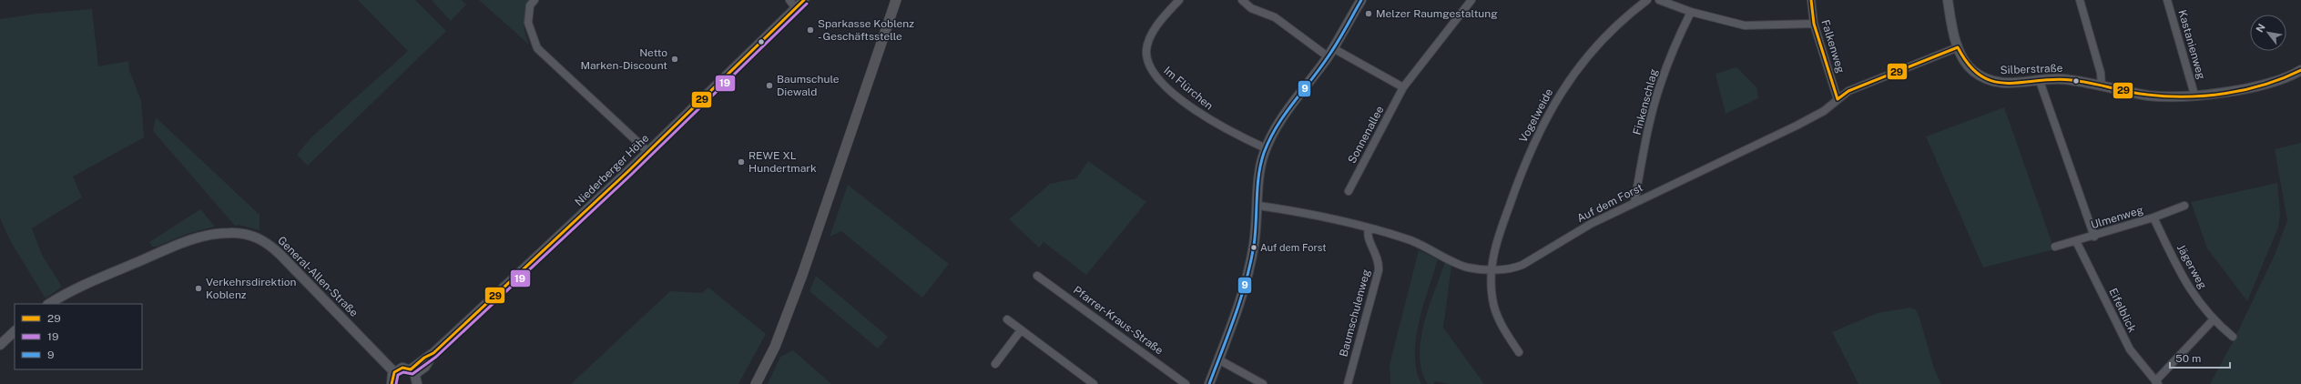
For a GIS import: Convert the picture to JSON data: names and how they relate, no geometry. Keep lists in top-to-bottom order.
{
  "streets": {
    "street": [
      "Kastanienweg",
      "Falkenweg",
      "Silberstraße",
      "Im Flürchen",
      "Finkenschlag",
      "Vogelweide",
      "Sonnenallee",
      "Niederberger Höhe",
      "Auf dem Forst",
      "Ulmenweg",
      "Jägerweg",
      "General-Allen-Straße",
      "Eifelblick",
      "Baumschulenweg",
      "Pfarrer-Kraus-Straße"
    ]
  },
  "crossings": [
    ["Kastanienweg", "Silberstraße"],
    ["Falkenweg", "Auf dem Forst"],
    ["Silberstraße", "Auf dem Forst"],
    ["Finkenschlag", "Auf dem Forst"],
    ["Vogelweide", "Auf dem Forst"],
    ["Auf dem Forst", "Baumschulenweg"],
    ["Ulmenweg", "Jägerweg"],
    ["Ulmenweg", "Eifelblick"]
  ],
  "places": [
    "Melzer Raumgestaltung",
    "Sparkasse Koblenz - Geschäftsstelle",
    "Netto Marken-Discount",
    "Baumschule Diewald",
    "REWE XL Hundertmark",
    "Auf dem Forst",
    "Verkehrsdirektion Koblenz"
  ],
  "lines": ["transit line 29", "transit line 9", "transit line 19"],
  "legend": ["29", "19", "9"],
  "scale_bar": "50 m",
  "north": "top left"
}
